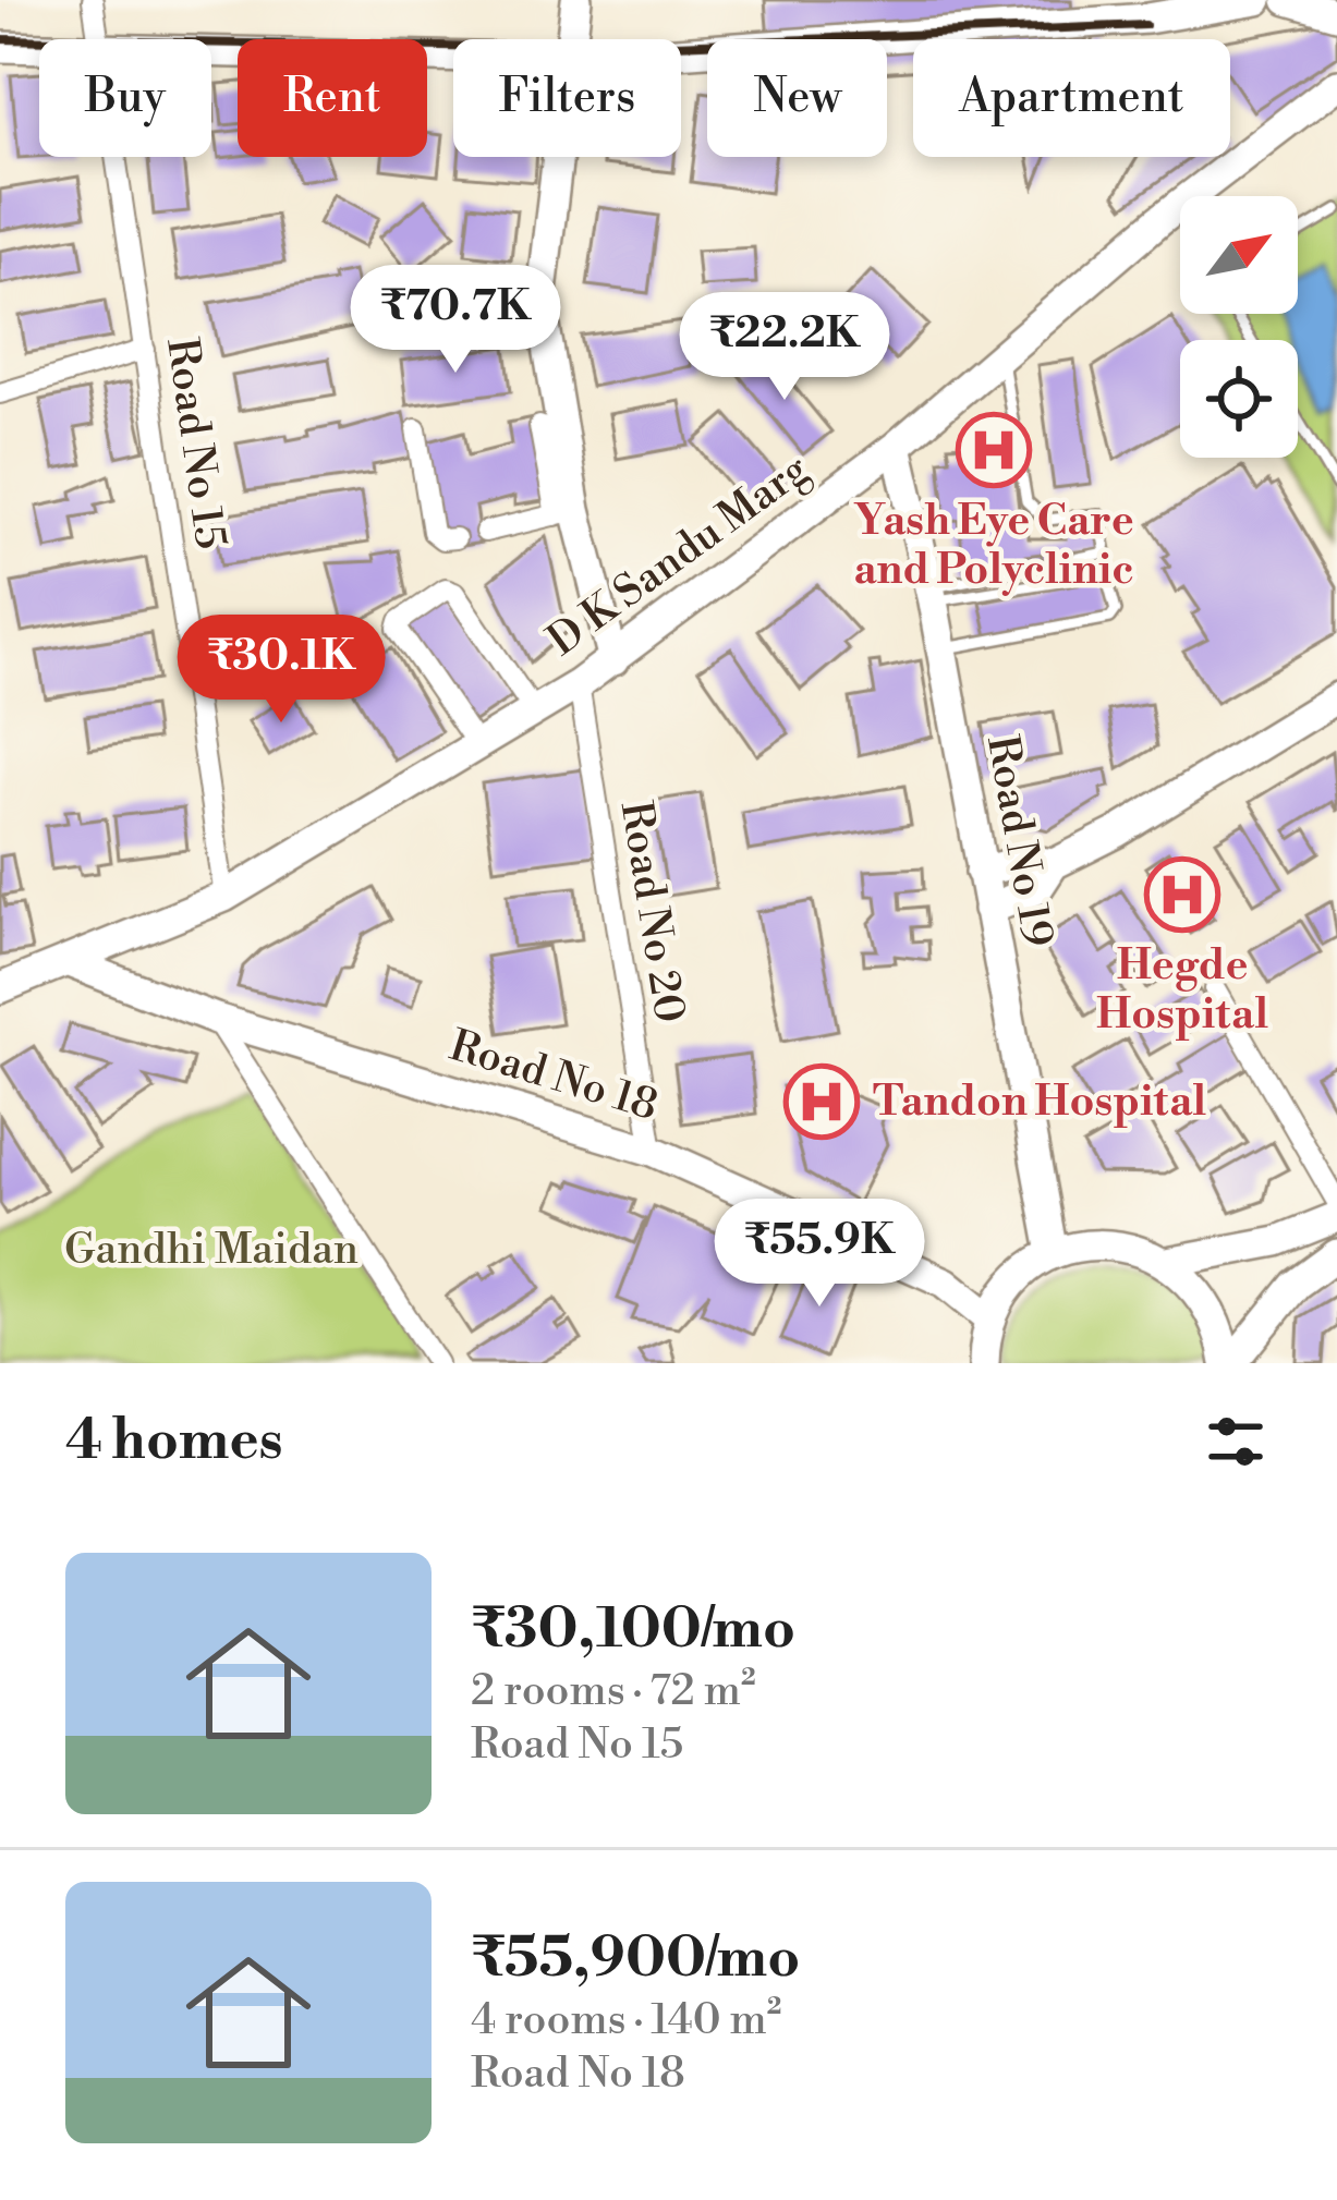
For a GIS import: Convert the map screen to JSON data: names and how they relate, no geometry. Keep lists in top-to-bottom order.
{
  "streets": {
    "main road": ["D K Sandu Marg", "Road No 19", "Road No 18"],
    "street": ["Road No 15", "Road No 20"]
  },
  "crossings": [
    ["Road No 15", "D K Sandu Marg"],
    ["D K Sandu Marg", "Road No 19"],
    ["D K Sandu Marg", "Road No 20"],
    ["D K Sandu Marg", "Road No 18"],
    ["Road No 20", "Road No 18"]
  ],
  "parks": ["Gandhi Maidan"],
  "places": {
    "hospital": ["Yash Eye Care and Polyclinic", "Hegde Hospital", "Tandon Hospital"]
  },
  "north": "top right",
  "page": {
    "chip": [
      "Buy",
      "Rent",
      "Filters",
      "New",
      "Apartment"
    ],
    "price": [
      "₹70.7K",
      "₹22.2K",
      "₹30.1K",
      "₹55.9K"
    ],
    "heading": "4 homes",
    "list": [
      {
        "name": "₹30,100/mo",
        "note": "2 rooms · 72 m² · Road No 15"
      },
      {
        "name": "₹55,900/mo",
        "note": "4 rooms · 140 m² · Road No 18"
      }
    ]
  }
}
